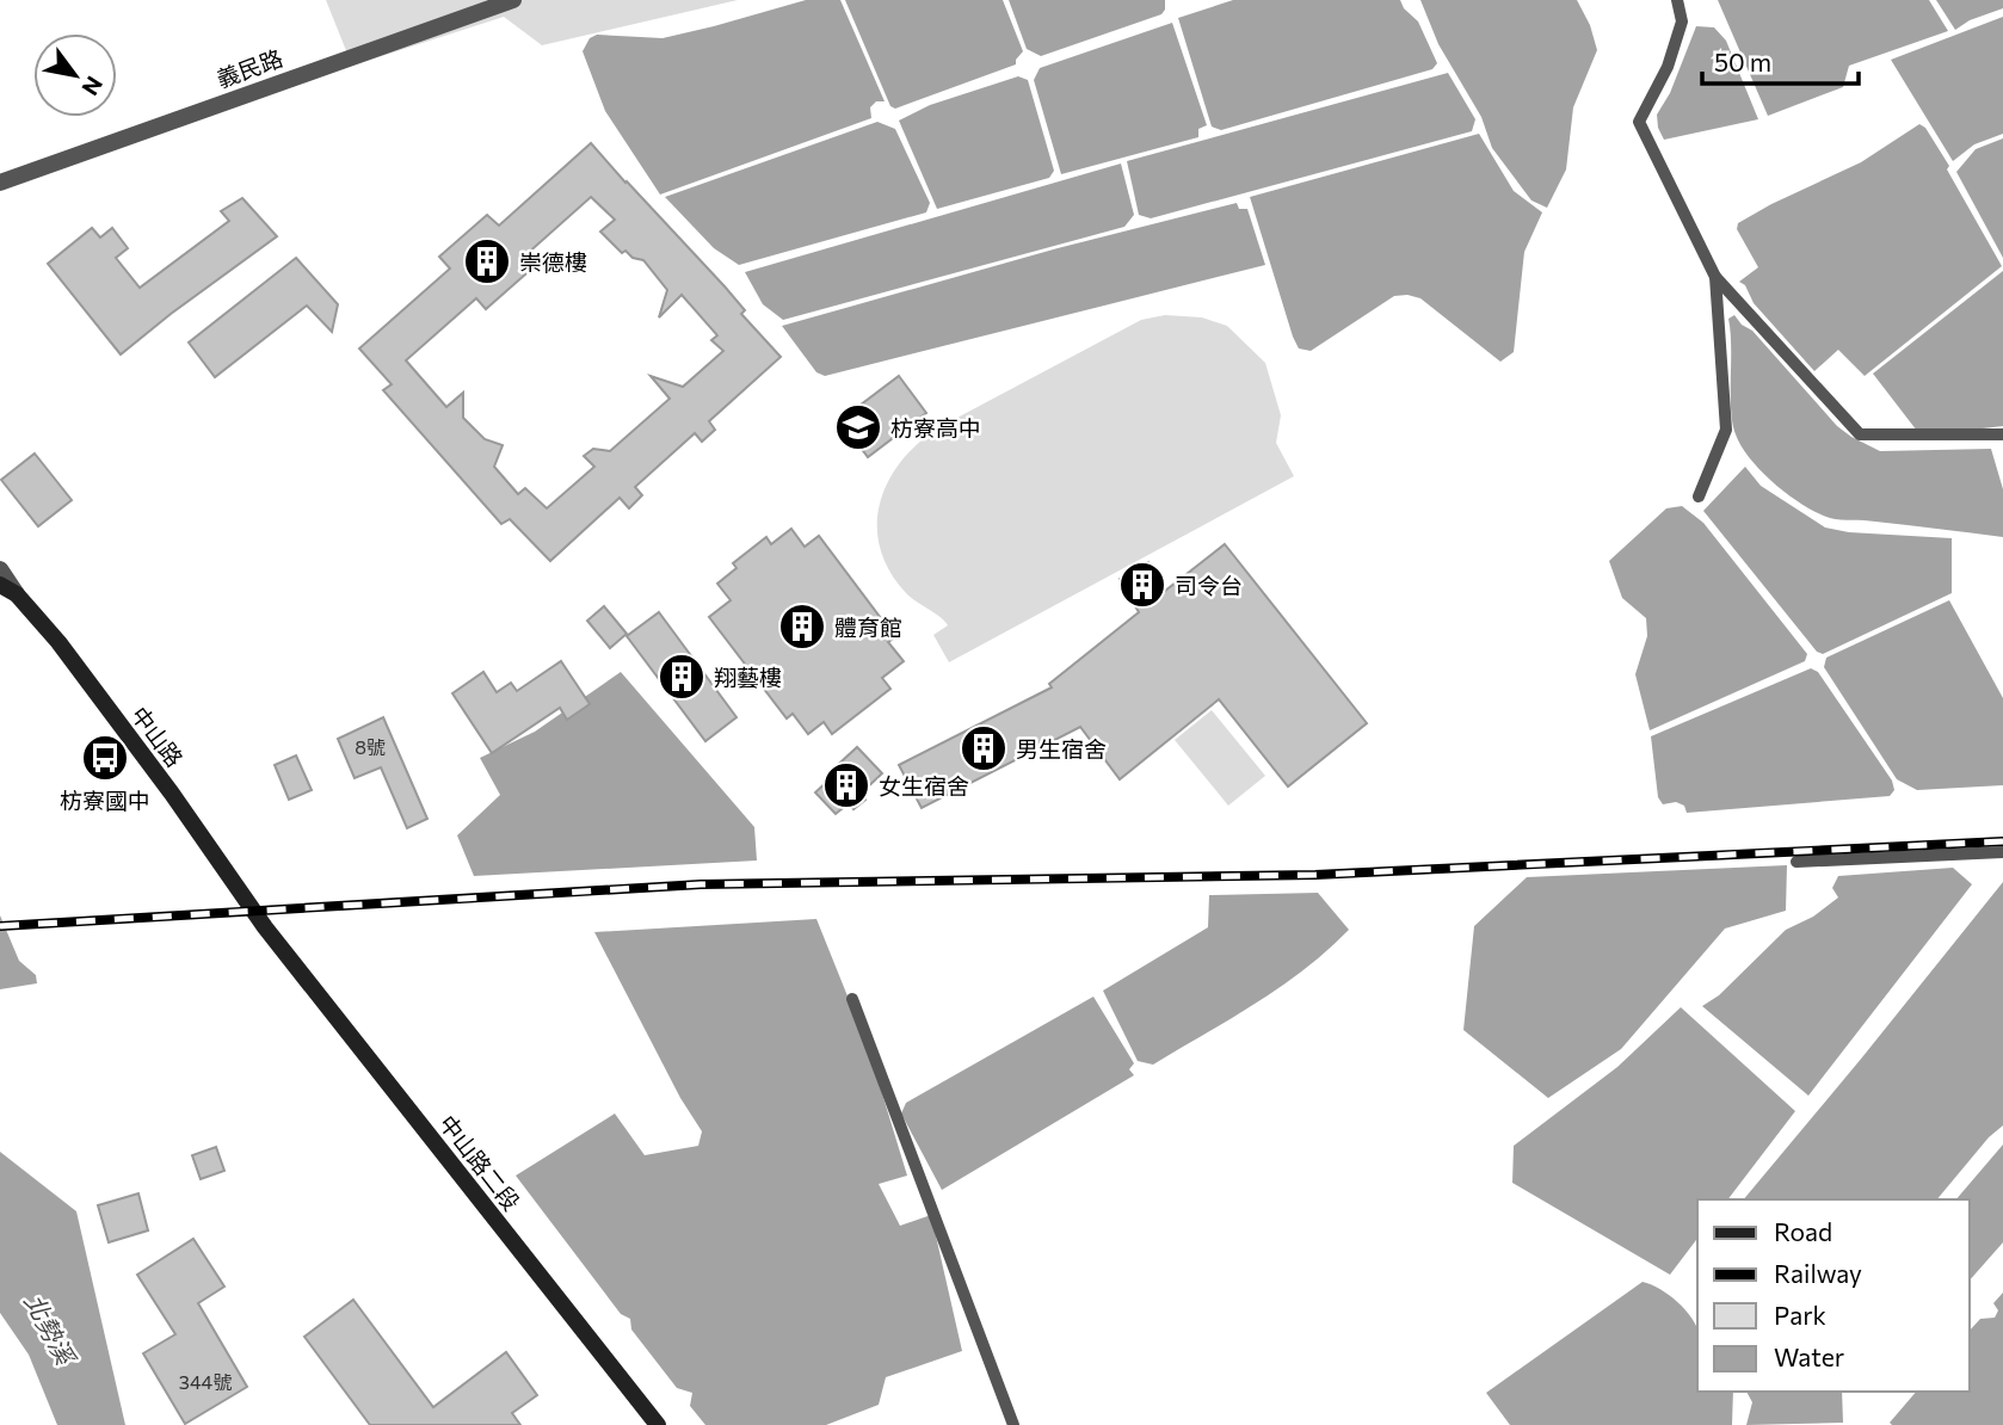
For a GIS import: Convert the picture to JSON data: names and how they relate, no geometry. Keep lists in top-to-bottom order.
{
  "streets": {
    "street": ["義民路", "中山路", "中山路二段"]
  },
  "crossings": [
    ["中山路", "中山路二段"]
  ],
  "water": ["北勢溪"],
  "places": {
    "building": [
      "崇德樓",
      "司令台",
      "體育館",
      "翔藝樓",
      "男生宿舍",
      "女生宿舍"
    ],
    "school or university": ["枋寮高中"],
    "bus stop": ["枋寮國中"]
  },
  "house_numbers": ["8號", "344號"],
  "legend": [
    "Road",
    "Railway",
    "Park",
    "Water"
  ],
  "scale_bar": "50 m",
  "north": "bottom right"
}
